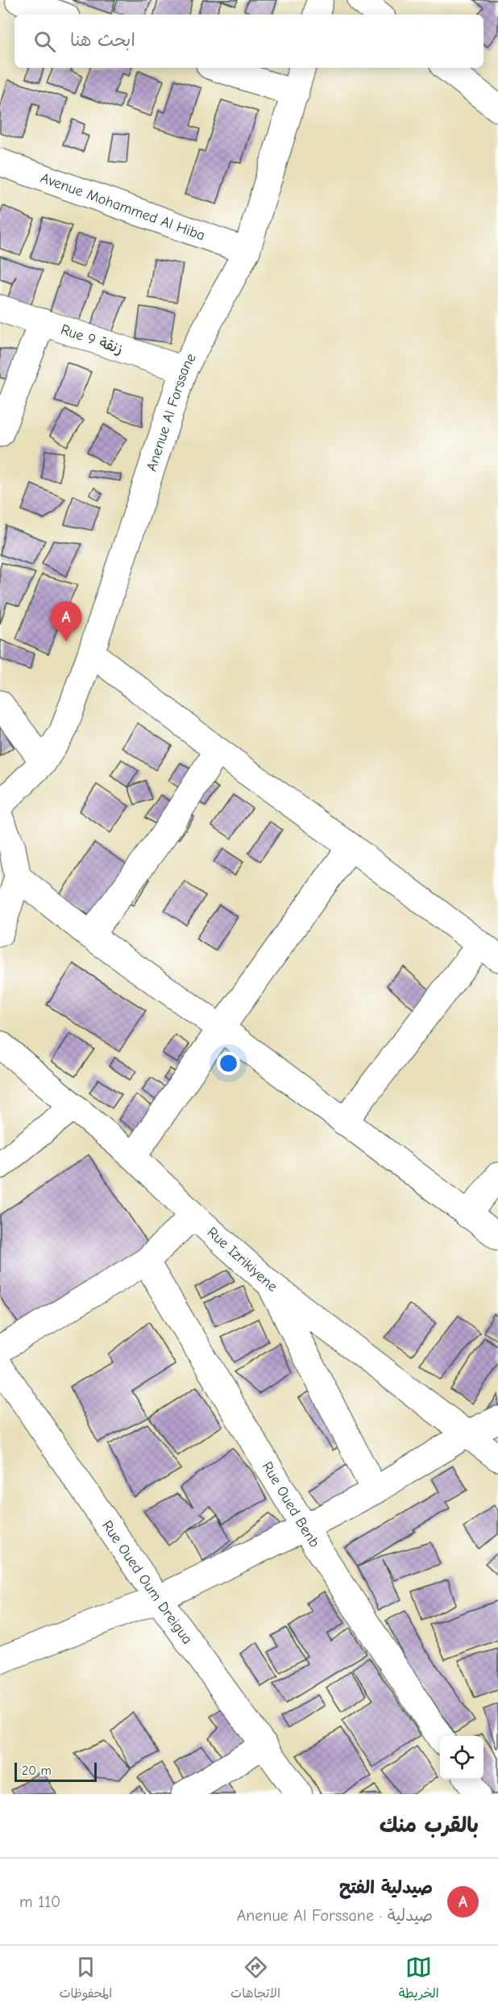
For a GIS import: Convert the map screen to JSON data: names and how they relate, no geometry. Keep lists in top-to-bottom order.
{
  "streets": {
    "street": [
      "Avenue Mohammed Al Hiba",
      "Rue 9 زنقة",
      "Anenue Al Forssane",
      "Rue Izrikiyene",
      "Rue Oued Benb",
      "Rue Oued Oum Dreigua"
    ]
  },
  "crossings": [
    ["Avenue Mohammed Al Hiba", "Anenue Al Forssane"],
    ["Rue 9 زنقة", "Anenue Al Forssane"]
  ],
  "scale_bar": "20 m",
  "page": {
    "search": "ابحث هنا",
    "pins": "A",
    "scale": "20 m",
    "heading": "بالقرب منك",
    "list": [
      {
        "mark": "A",
        "name": "صيدلية الفتح",
        "note": "صيدلية · Anenue Al Forssane",
        "value": "110 m"
      }
    ],
    "nav": ["الخريطة", "الاتجاهات", "المحفوظات"]
  }
}
